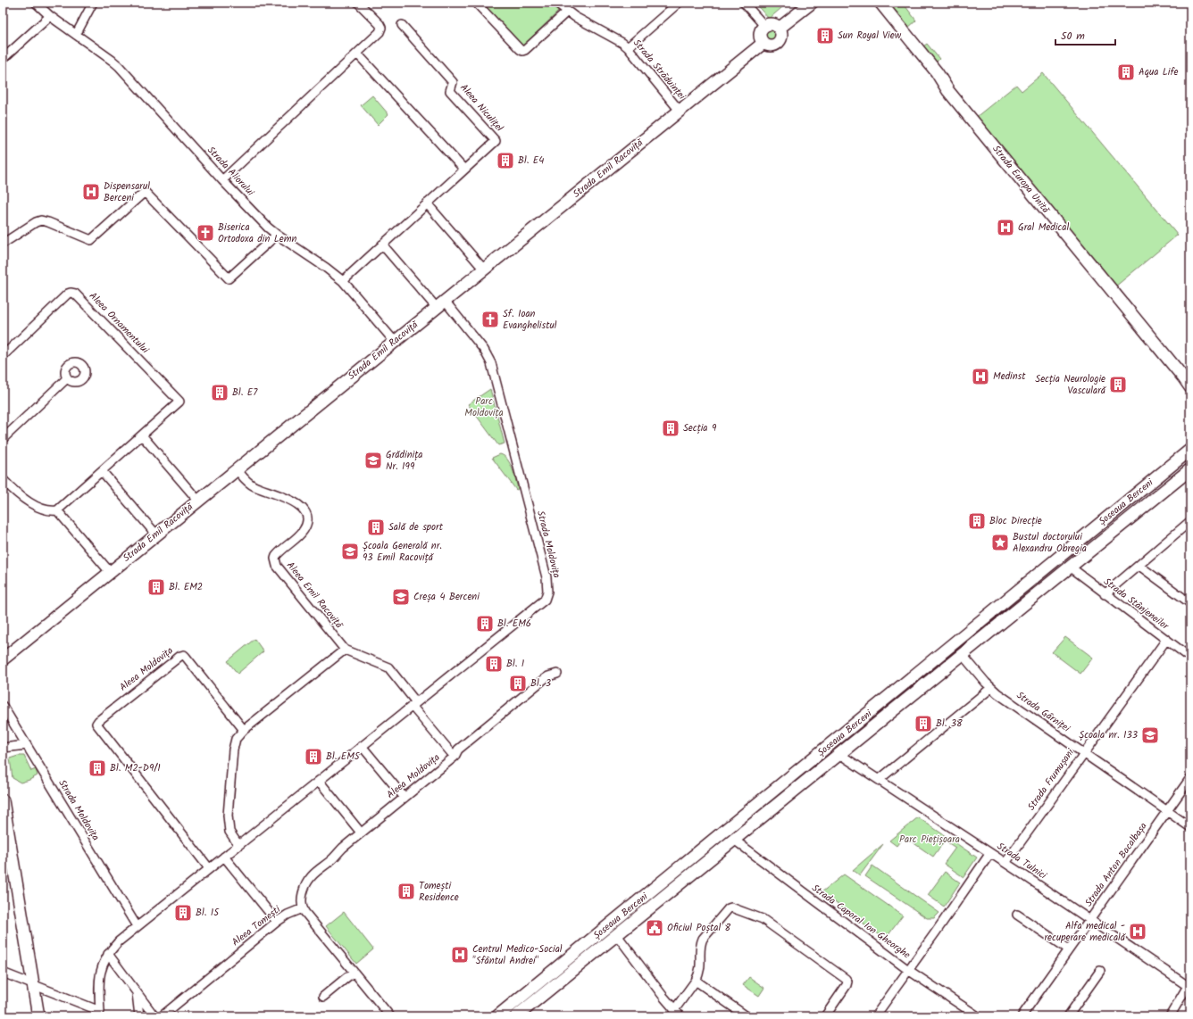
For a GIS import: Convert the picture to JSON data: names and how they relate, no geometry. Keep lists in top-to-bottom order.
{
  "streets": {
    "main road": ["Strada Emil Racoviță", "Strada Europa Unită", "Șoseaua Berceni"],
    "street": [
      "Strada Străduinței",
      "Aleea Niculițel",
      "Strada Aliorului",
      "Aleea Ornamentului",
      "Strada Moldovița",
      "Aleea Emil Racoviță",
      "Strada Stânjeneilor",
      "Aleea Moldovița",
      "Strada Gârniței",
      "Strada Frumușani",
      "Strada Tulnici",
      "Strada Anton Bacalbașa",
      "Strada Caporal Ion Gheorghe",
      "Aleea Tomești"
    ]
  },
  "crossings": [
    ["Strada Străduinței", "Strada Emil Racoviță"],
    ["Aleea Niculițel", "Strada Aliorului"],
    ["Aleea Niculițel", "Strada Moldovița"],
    ["Strada Emil Racoviță", "Strada Aliorului"],
    ["Strada Emil Racoviță", "Strada Moldovița"],
    ["Strada Emil Racoviță", "Aleea Emil Racoviță"],
    ["Șoseaua Berceni", "Strada Stânjeneilor"],
    ["Șoseaua Berceni", "Strada Gârniței"],
    ["Șoseaua Berceni", "Strada Tulnici"],
    ["Șoseaua Berceni", "Strada Caporal Ion Gheorghe"],
    ["Strada Moldovița", "Aleea Emil Racoviță"],
    ["Strada Moldovița", "Aleea Moldovița"],
    ["Aleea Emil Racoviță", "Aleea Moldovița"],
    ["Strada Stânjeneilor", "Strada Frumușani"],
    ["Aleea Moldovița", "Aleea Tomești"],
    ["Strada Gârniței", "Strada Frumușani"],
    ["Strada Gârniței", "Strada Anton Bacalbașa"],
    ["Strada Frumușani", "Strada Tulnici"],
    ["Strada Tulnici", "Strada Anton Bacalbașa"]
  ],
  "parks": ["Parc Moldovița", "Parc Piețișoara"],
  "places": {
    "building": [
      "Sun Royal View",
      "Aqua Life",
      "Bl. E4",
      "Secția Neurologie Vasculară",
      "Bl. E7",
      "Secția 9",
      "Bloc Direcție",
      "Sală de sport",
      "Bl. EM2",
      "Bl. EM6",
      "Bl. 1",
      "Bl. 3",
      "Bl. 38",
      "Bl. EM5",
      "Bl. M2-D9/1",
      "Tomești Residence",
      "Bl. 15"
    ],
    "hospital": [
      "Dispensarul Berceni",
      "Gral Medical",
      "Medinst",
      "Alfa medical - recuperare medicală",
      "Centrul Medico-Social \"Sfântul Andrei\""
    ],
    "church": ["Biserica Ortodoxa din Lemn", "Sf. Ioan Evanghelistul"],
    "school or university": [
      "Grădinița Nr. 199",
      "Școala Generală nr. 93 Emil Racoviță",
      "Creșa 4 Berceni",
      "Școala nr. 133"
    ],
    "place": ["Bustul doctorului Alexandru Obregia"],
    "public building": ["Oficiul Poștal 8"]
  },
  "scale_bar": "50 m"
}
